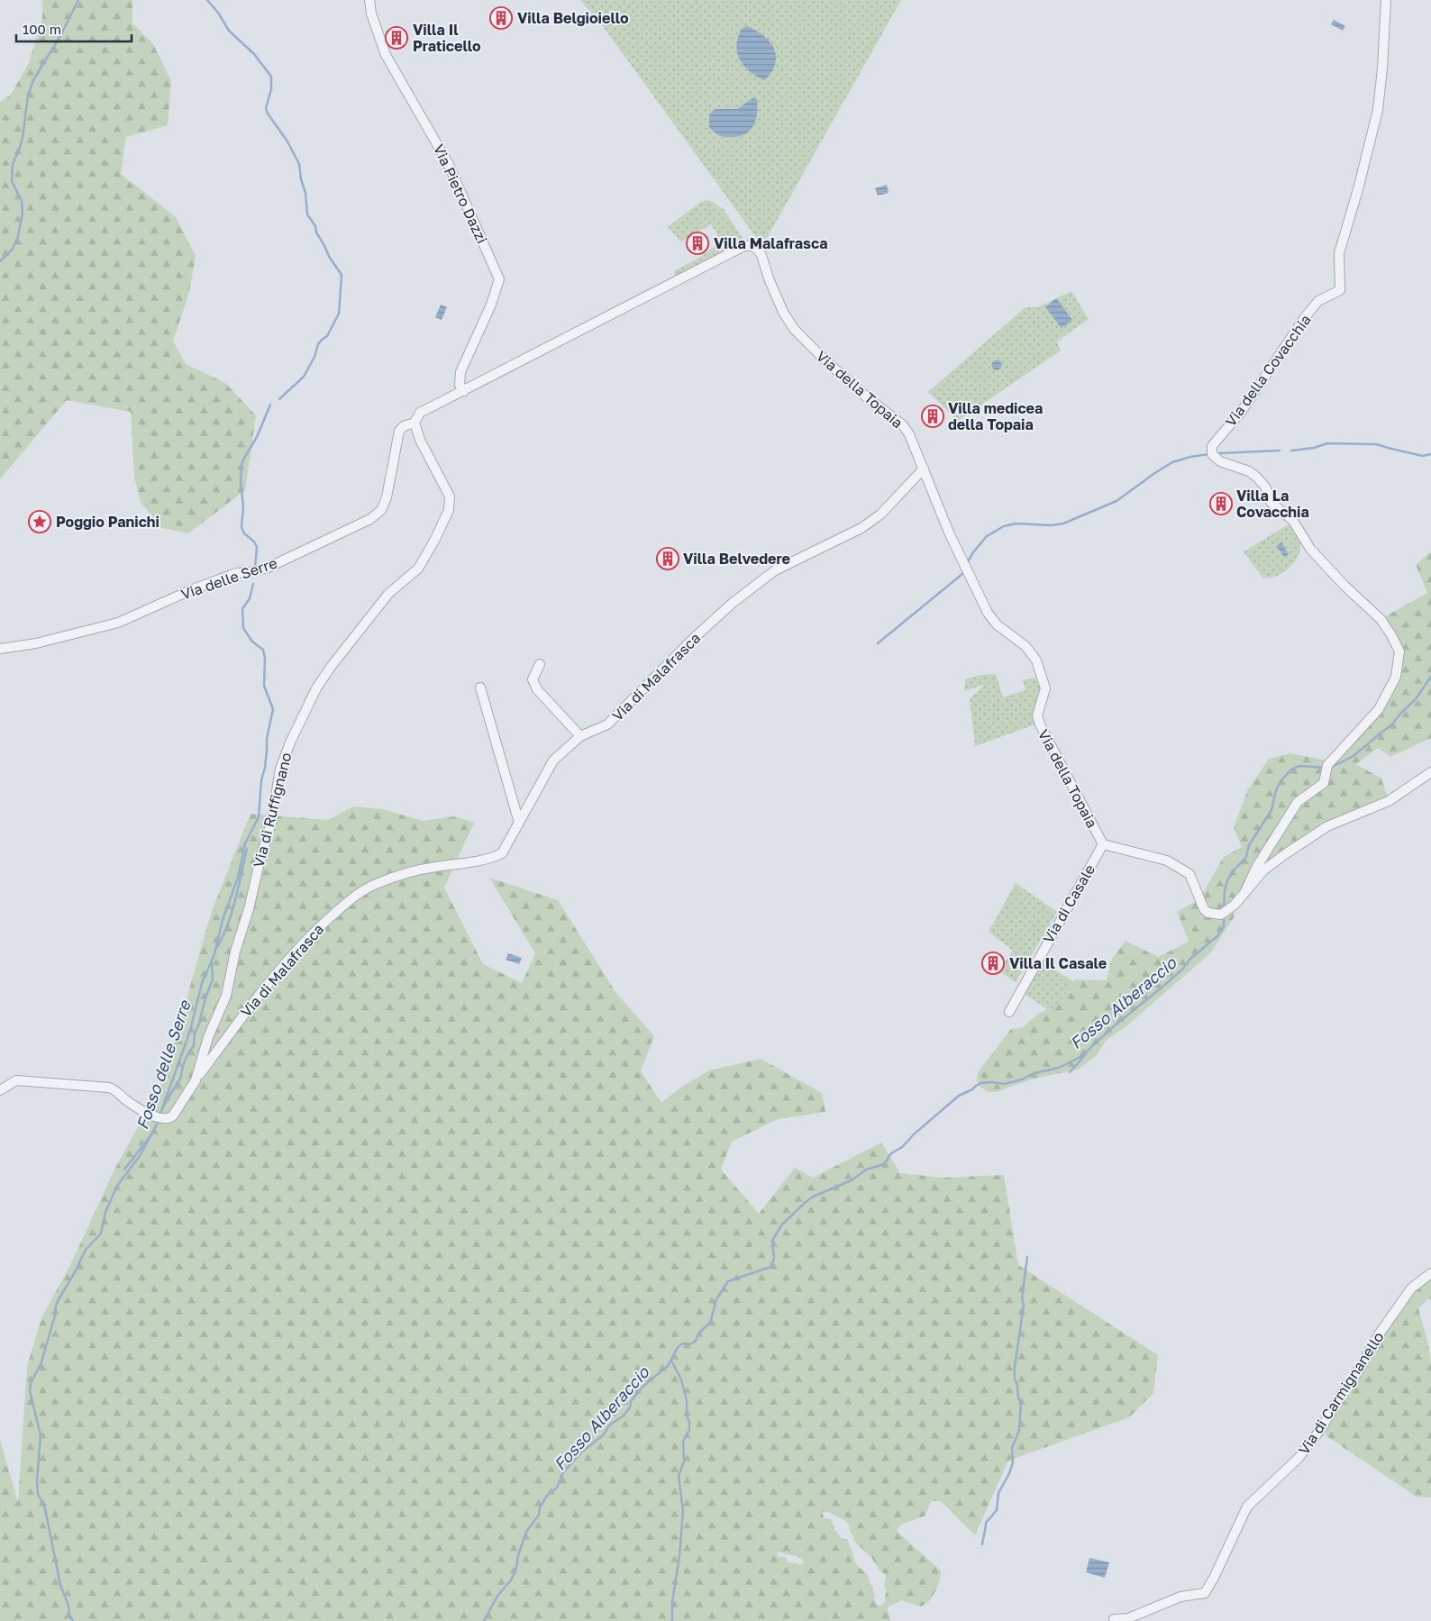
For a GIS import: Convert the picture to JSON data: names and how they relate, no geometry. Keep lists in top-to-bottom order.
{
  "streets": {
    "street": [
      "Via Pietro Dazzi",
      "Via della Covacchia",
      "Via della Topaia",
      "Via delle Serre",
      "Via di Malafrasca",
      "Via di Ruffignano",
      "Via di Casale",
      "Via di Carmignanello"
    ]
  },
  "crossings": [
    ["Via Pietro Dazzi", "Via della Topaia"],
    ["Via della Topaia", "Via di Malafrasca"],
    ["Via della Topaia", "Via di Casale"],
    ["Via delle Serre", "Via di Ruffignano"],
    ["Via di Malafrasca", "Via di Ruffignano"]
  ],
  "water": ["Fosso Alberaccio", "Fosso delle Serre"],
  "places": {
    "building": [
      "Villa Belgioiello",
      "Villa Il Praticello",
      "Villa Malafrasca",
      "Villa medicea della Topaia",
      "Villa La Covacchia",
      "Villa Belvedere",
      "Villa Il Casale"
    ],
    "place": ["Poggio Panichi"]
  },
  "scale_bar": "100 m"
}
